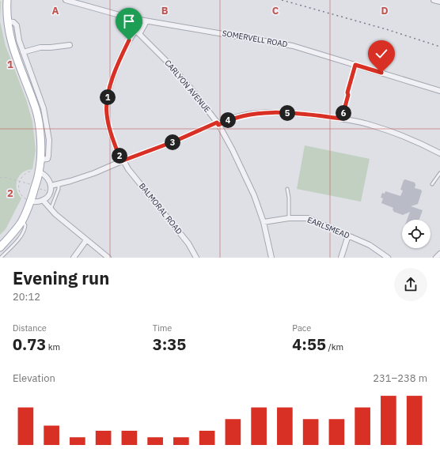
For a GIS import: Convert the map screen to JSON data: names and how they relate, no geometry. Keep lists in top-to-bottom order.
{
  "streets": {
    "street": [
      "SOMERVELL ROAD",
      "CARLYON AVENUE",
      "BALMORAL ROAD",
      "EARLSMEAD"
    ]
  },
  "crossings": [
    ["SOMERVELL ROAD", "CARLYON AVENUE"],
    ["SOMERVELL ROAD", "BALMORAL ROAD"],
    ["CARLYON AVENUE", "BALMORAL ROAD"],
    ["CARLYON AVENUE", "EARLSMEAD"]
  ],
  "page": {
    "pins": [
      "1",
      "5",
      "6",
      "4",
      "3",
      "2"
    ],
    "heading": ["Evening run", "20:12"],
    "stats": [
      ["Distance", "0.73 km"],
      ["Time", "3:35"],
      ["Pace", "4:55 /km"]
    ],
    "chart": ["Elevation", "231–238 m"]
  },
  "grid": {
    "columns": [
      "A",
      "B",
      "C",
      "D"
    ],
    "rows": ["1", "2"]
  }
}
